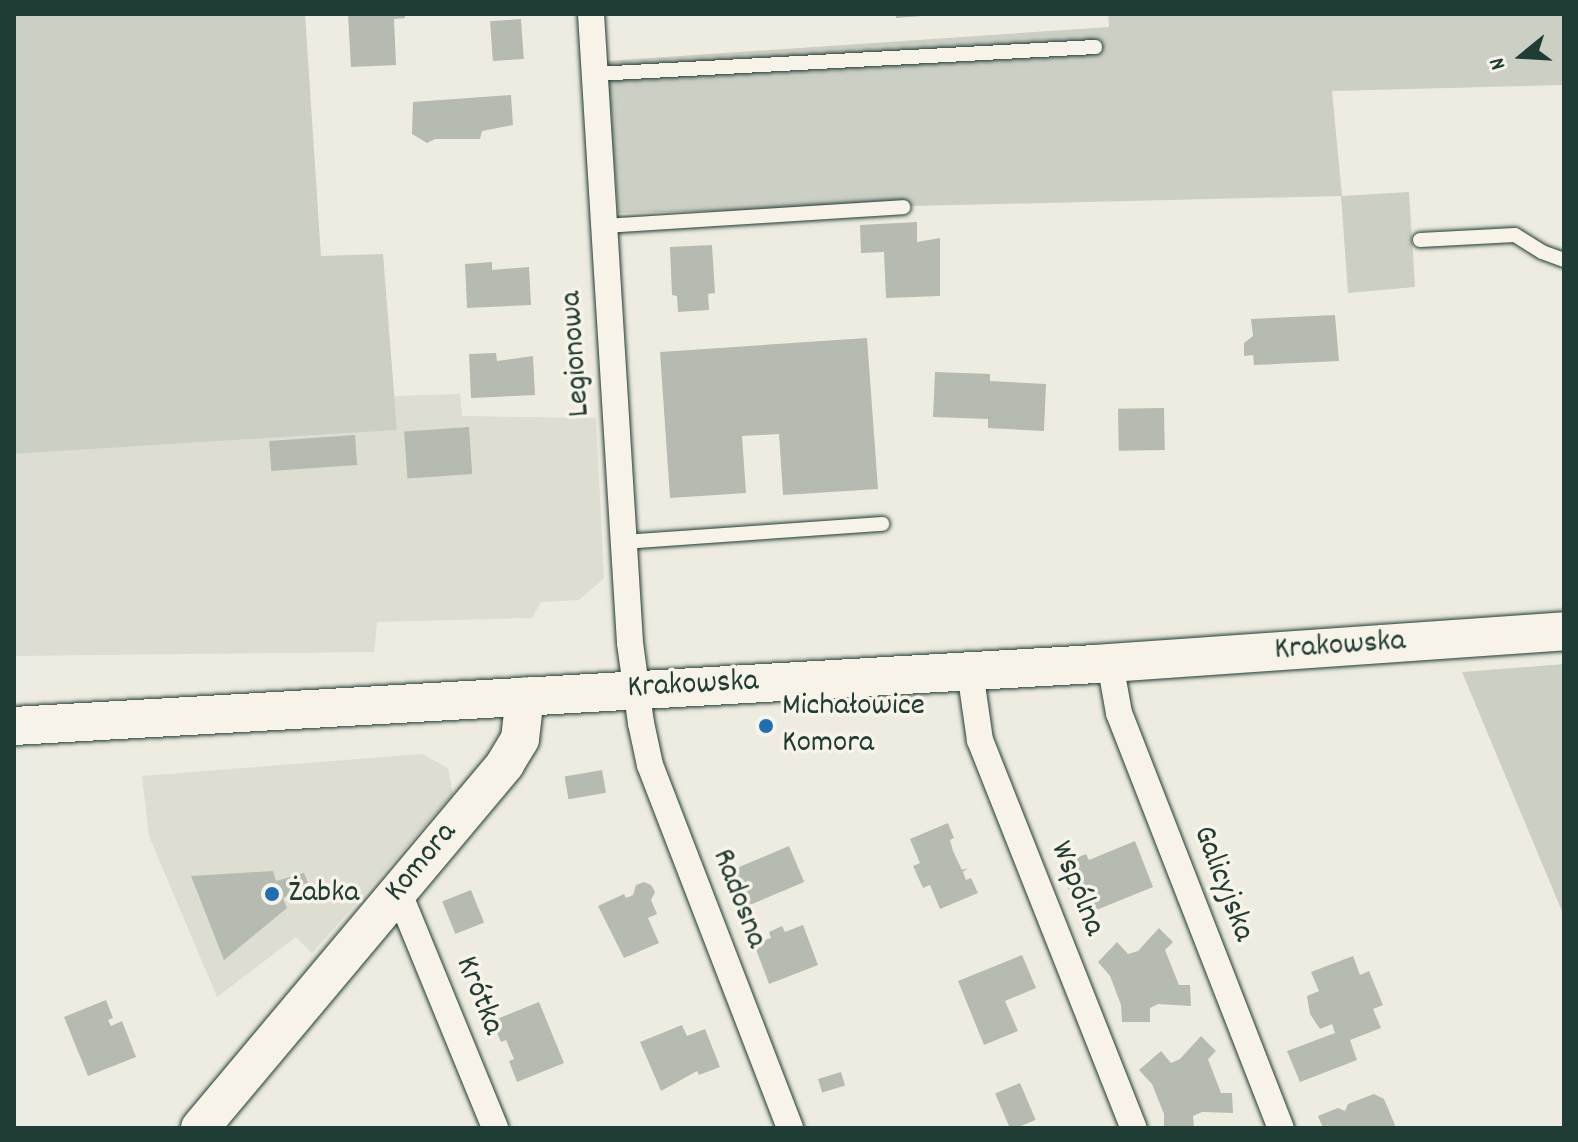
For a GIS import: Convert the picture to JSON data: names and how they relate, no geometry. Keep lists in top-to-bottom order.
{
  "streets": {
    "main road": ["Krakowska", "Komora"],
    "street": [
      "Legionowa",
      "Galicyjska",
      "Wspólna",
      "Radosna",
      "Krótka"
    ]
  },
  "crossings": [
    ["Legionowa", "Krakowska"],
    ["Legionowa", "Radosna"],
    ["Krakowska", "Komora"],
    ["Krakowska", "Galicyjska"],
    ["Krakowska", "Wspólna"],
    ["Krakowska", "Radosna"],
    ["Komora", "Krótka"]
  ],
  "places": ["Michałowice Komora", "Żabka"],
  "north": "left"
}
